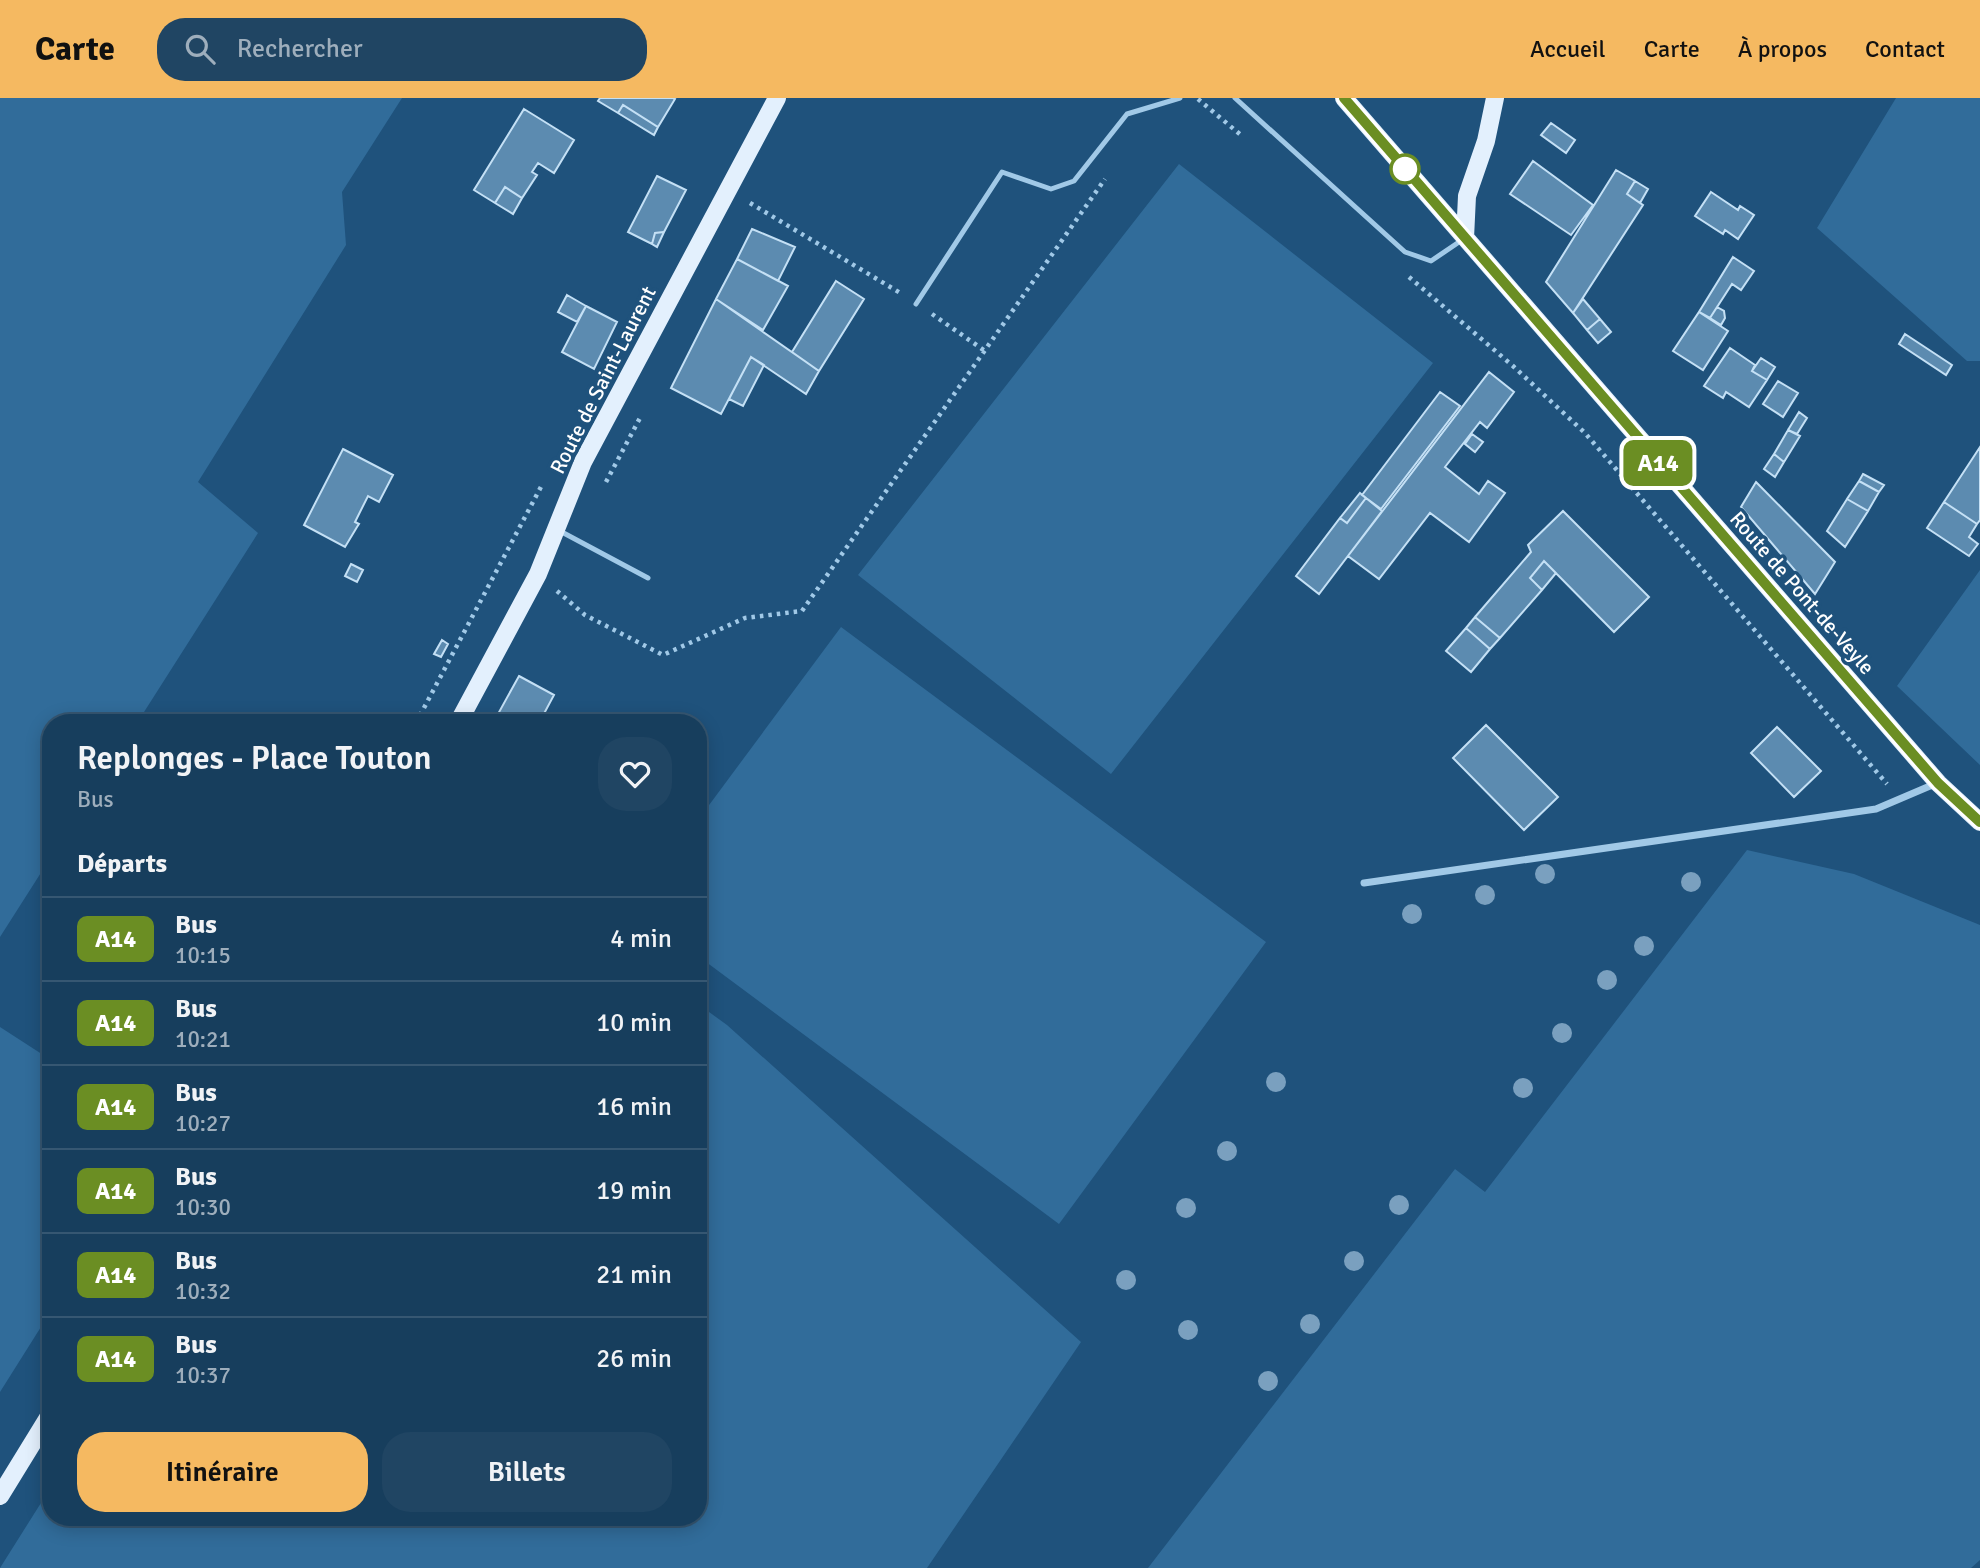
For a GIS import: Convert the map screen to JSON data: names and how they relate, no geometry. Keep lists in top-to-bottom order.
{
  "streets": {
    "main road": ["Route de Saint-Laurent", "Route de Pont-de-Veyle"]
  },
  "lines": ["bus line A14"],
  "page": {
    "header": "Carte",
    "search": "Rechercher",
    "nav": [
      "Accueil",
      "Carte",
      "À propos",
      "Contact"
    ],
    "on_map": "A14",
    "heading": [
      ["Replonges - Place Touton", "Bus"],
      "Départs"
    ],
    "list": [
      {
        "mark": "A14",
        "name": "Bus",
        "note": "10:15",
        "value": "4 min"
      },
      {
        "mark": "A14",
        "name": "Bus",
        "note": "10:21",
        "value": "10 min"
      },
      {
        "mark": "A14",
        "name": "Bus",
        "note": "10:27",
        "value": "16 min"
      },
      {
        "mark": "A14",
        "name": "Bus",
        "note": "10:30",
        "value": "19 min"
      },
      {
        "mark": "A14",
        "name": "Bus",
        "note": "10:32",
        "value": "21 min"
      },
      {
        "mark": "A14",
        "name": "Bus",
        "note": "10:37",
        "value": "26 min"
      }
    ],
    "buttons": ["Itinéraire", "Billets"]
  }
}
